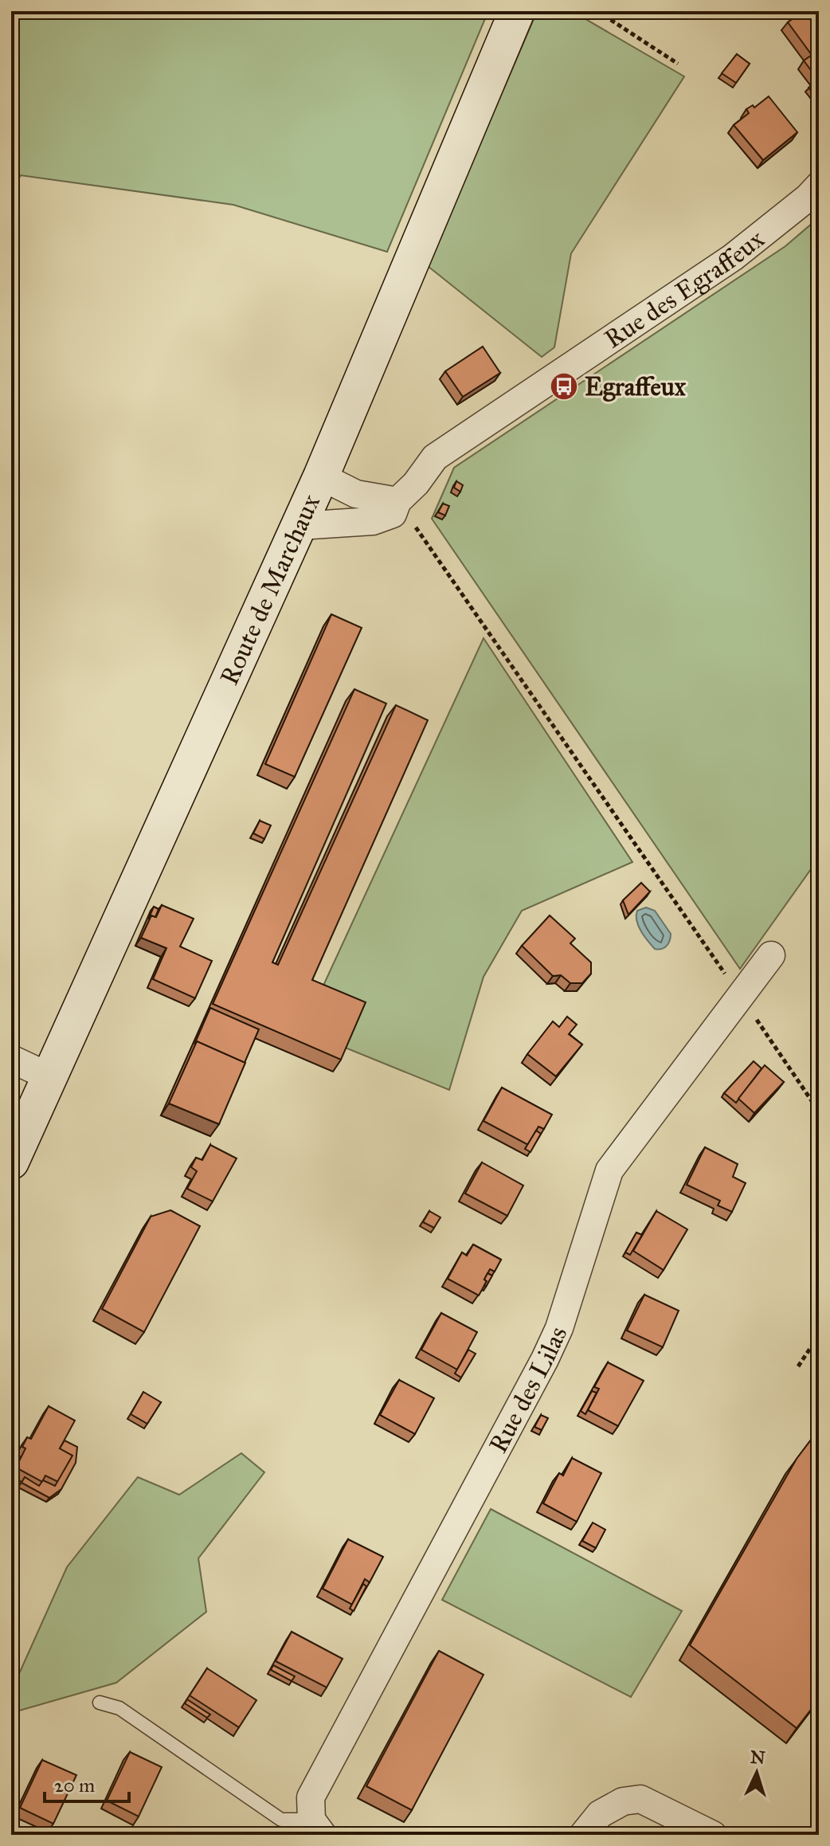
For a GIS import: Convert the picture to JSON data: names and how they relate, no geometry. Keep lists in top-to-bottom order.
{
  "streets": {
    "main road": ["Route de Marchaux"],
    "street": ["Rue des Egraffeux", "Rue des Lilas"]
  },
  "crossings": [
    ["Rue des Egraffeux", "Route de Marchaux"]
  ],
  "places": {
    "bus stop": ["Egraffeux"]
  },
  "scale_bar": "20 m",
  "north": "top"
}
